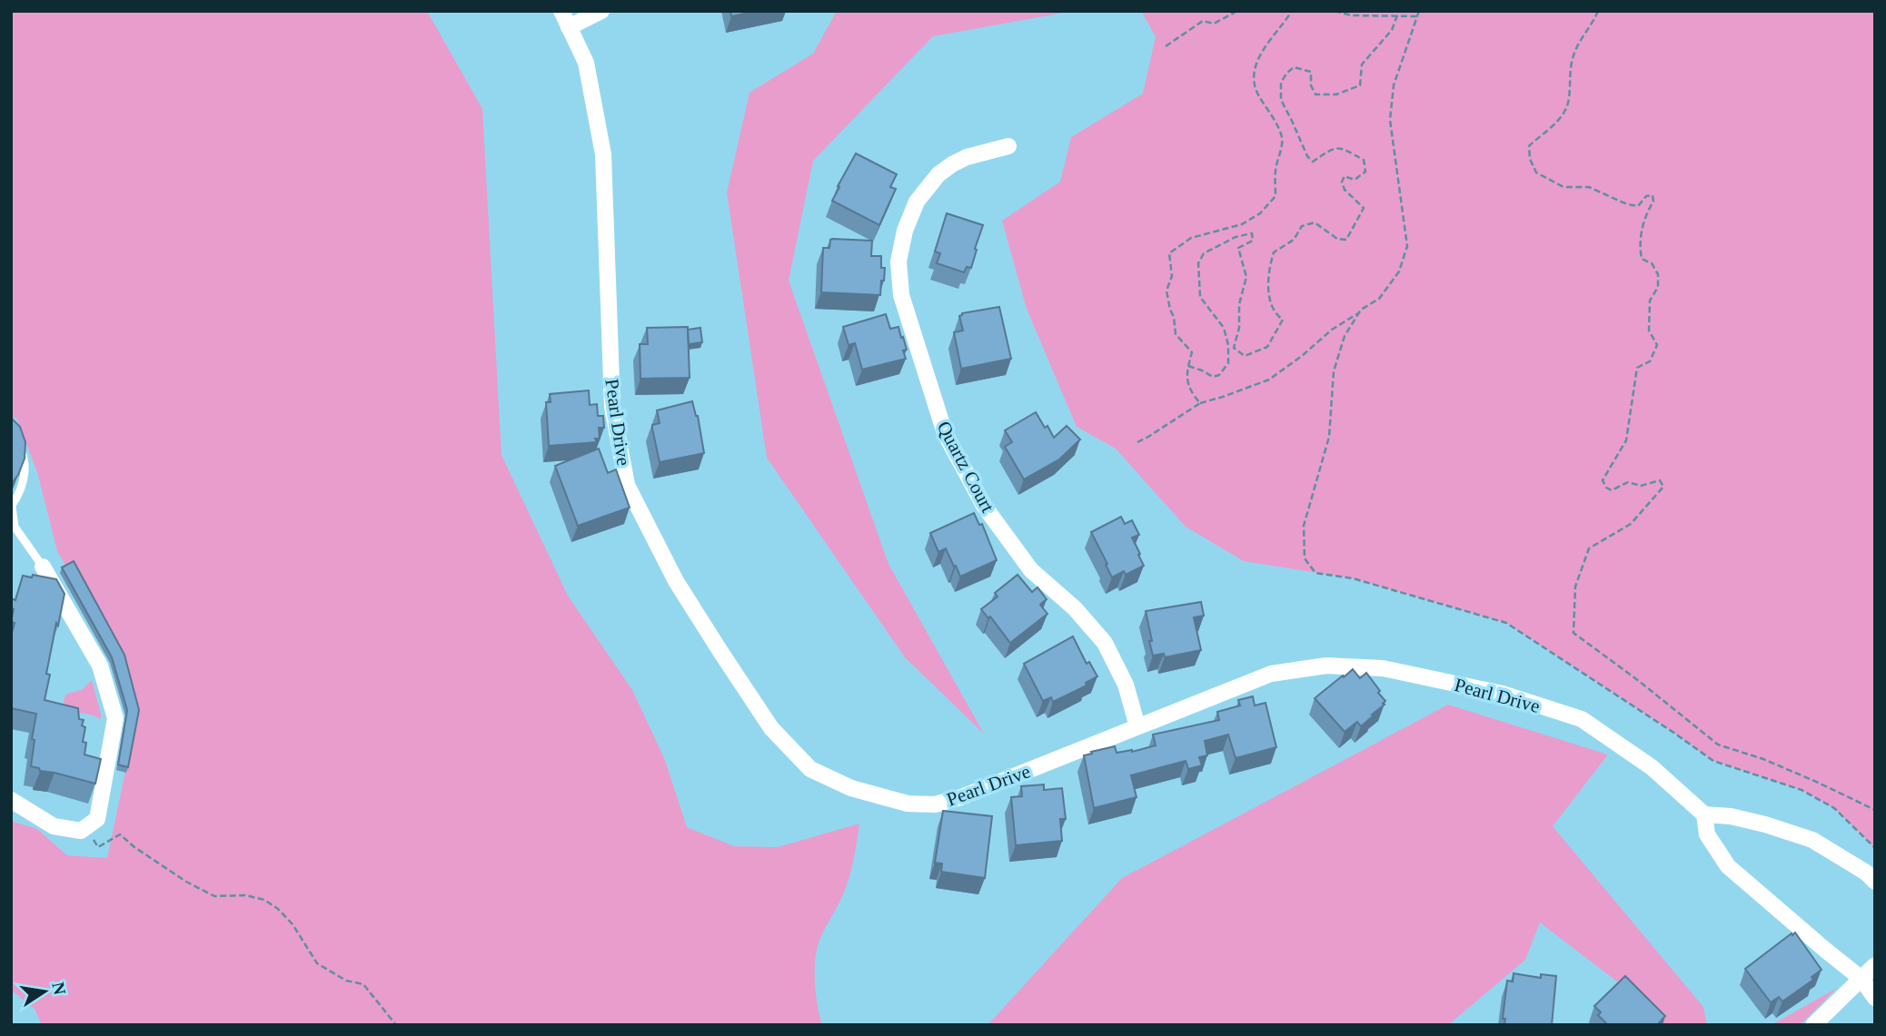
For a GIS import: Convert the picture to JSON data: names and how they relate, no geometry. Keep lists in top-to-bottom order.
{
  "streets": {
    "street": ["Pearl Drive", "Quartz Court"]
  },
  "crossings": [
    ["Pearl Drive", "Quartz Court"]
  ],
  "north": "right"
}
